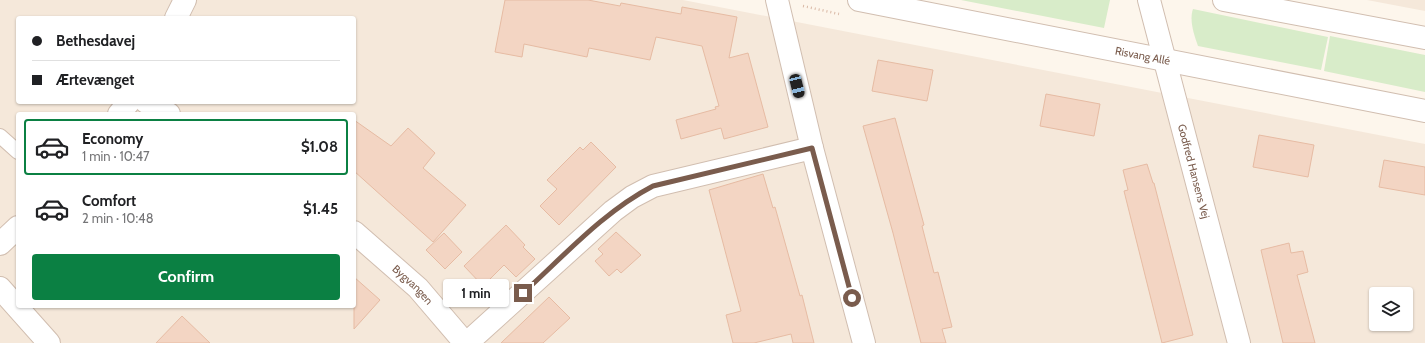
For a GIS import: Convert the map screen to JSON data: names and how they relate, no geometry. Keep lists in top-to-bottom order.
{
  "streets": {
    "street": ["Risvang Allé", "Godfred Hansens Vej", "Bygvangen"]
  },
  "crossings": [
    ["Risvang Allé", "Godfred Hansens Vej"]
  ],
  "page": {
    "banner": ["Bethesdavej", "Ærtevænget"],
    "list": [
      {
        "name": "Economy",
        "note": "1 min · 10:47",
        "value": "$1.08"
      },
      {
        "name": "Comfort",
        "note": "2 min · 10:48",
        "value": "$1.45"
      }
    ],
    "buttons": "Confirm",
    "bubble": "1 min"
  }
}
